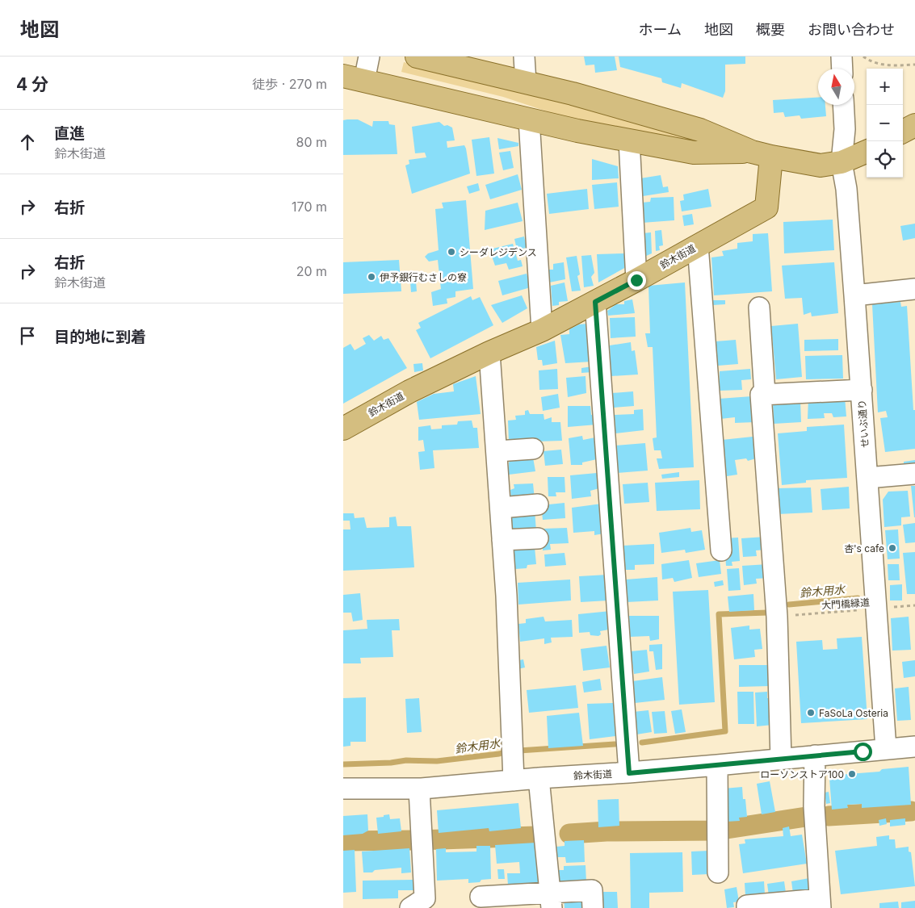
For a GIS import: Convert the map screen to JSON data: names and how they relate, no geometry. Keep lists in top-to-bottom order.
{
  "streets": {
    "main road": ["鈴木街道"],
    "street": ["せいぶ通り"],
    "path": ["大門橋緑道"]
  },
  "crossings": [
    ["鈴木街道", "せいぶ通り"],
    ["せいぶ通り", "大門橋緑道"]
  ],
  "water": ["鈴木用水"],
  "places": [
    "シーダレジデンス",
    "伊予銀行むさしの寮",
    "杏's cafe",
    "FaSoLa Osteria",
    "ローソンストア100"
  ],
  "north": "top",
  "page": {
    "header": "地図",
    "nav": [
      "ホーム",
      "地図",
      "概要",
      "お問い合わせ"
    ],
    "heading": ["4 分", "徒歩 · 270 m"],
    "map_buttons": ["+", "−"],
    "list": [
      ["直進", "鈴木街道", "80 m"],
      ["右折", "170 m"],
      ["右折", "鈴木街道", "20 m"],
      "目的地に到着"
    ]
  }
}
